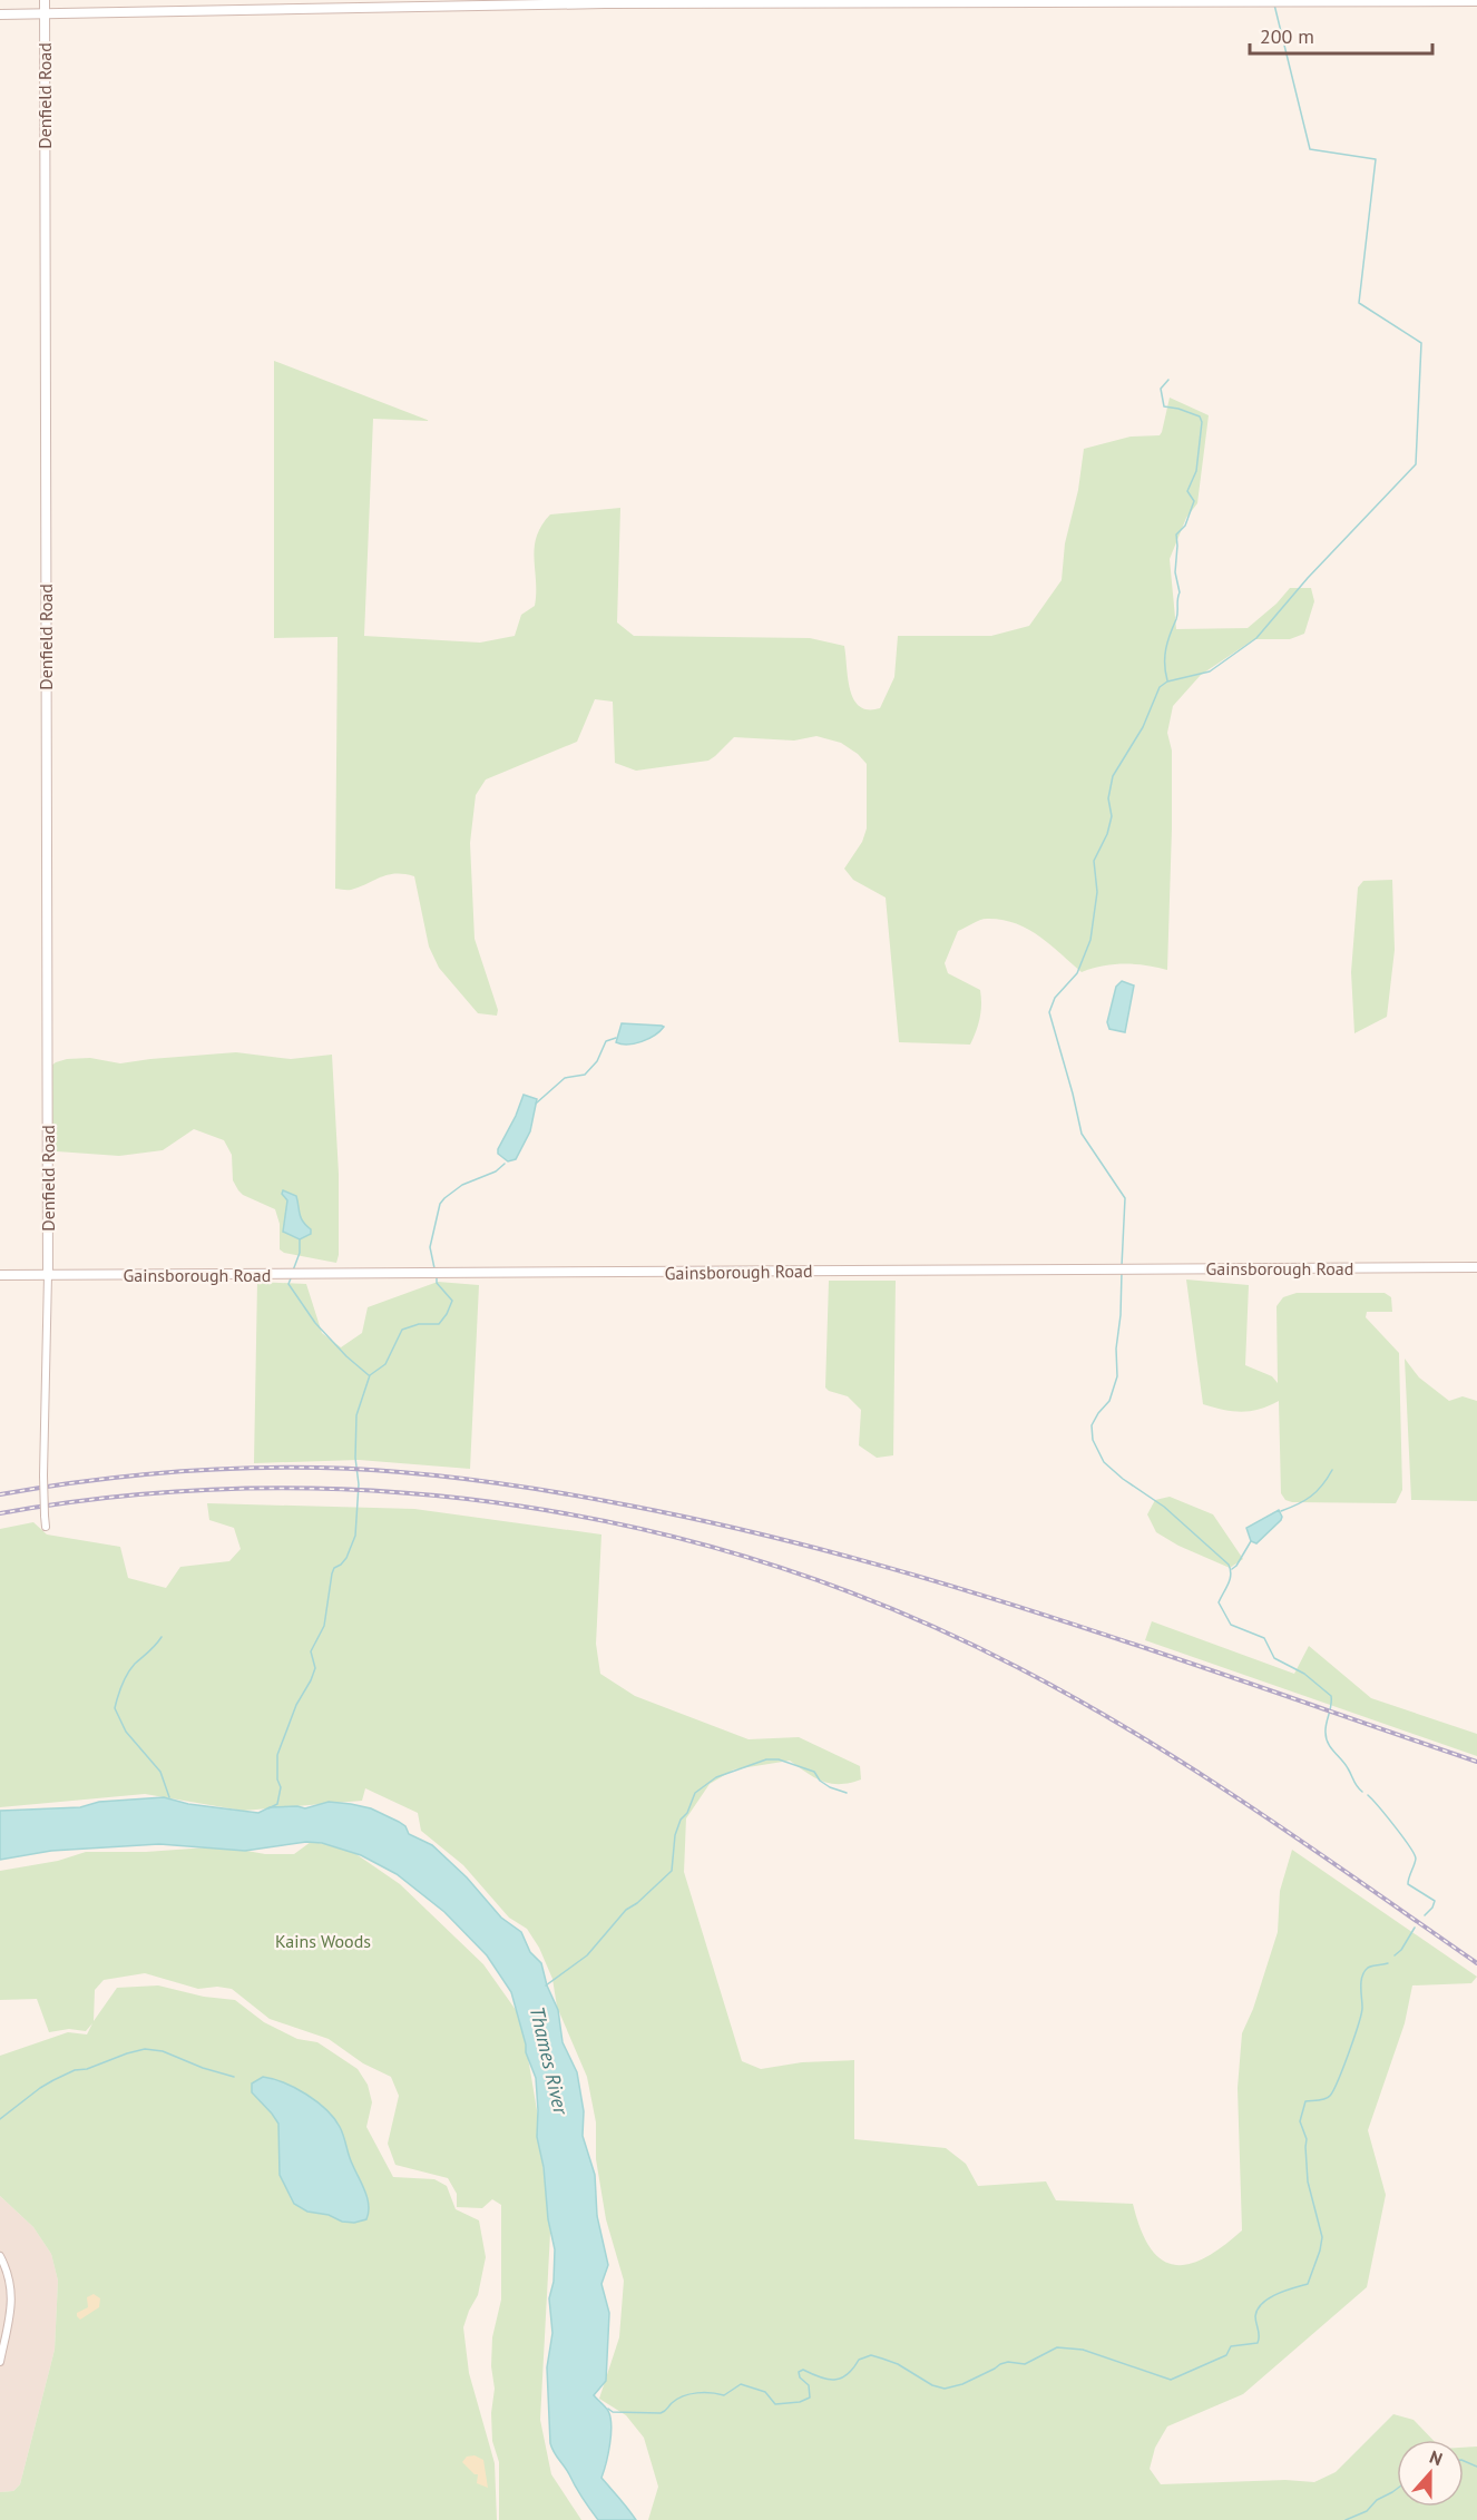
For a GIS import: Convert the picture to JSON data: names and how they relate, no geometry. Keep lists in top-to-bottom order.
{
  "streets": {
    "main road": ["Gainsborough Road"],
    "street": ["Denfield Road"]
  },
  "crossings": [
    ["Denfield Road", "Gainsborough Road"]
  ],
  "water": ["Thames River"],
  "parks": ["Kains Woods"],
  "scale_bar": "200 m",
  "north": "top"
}
